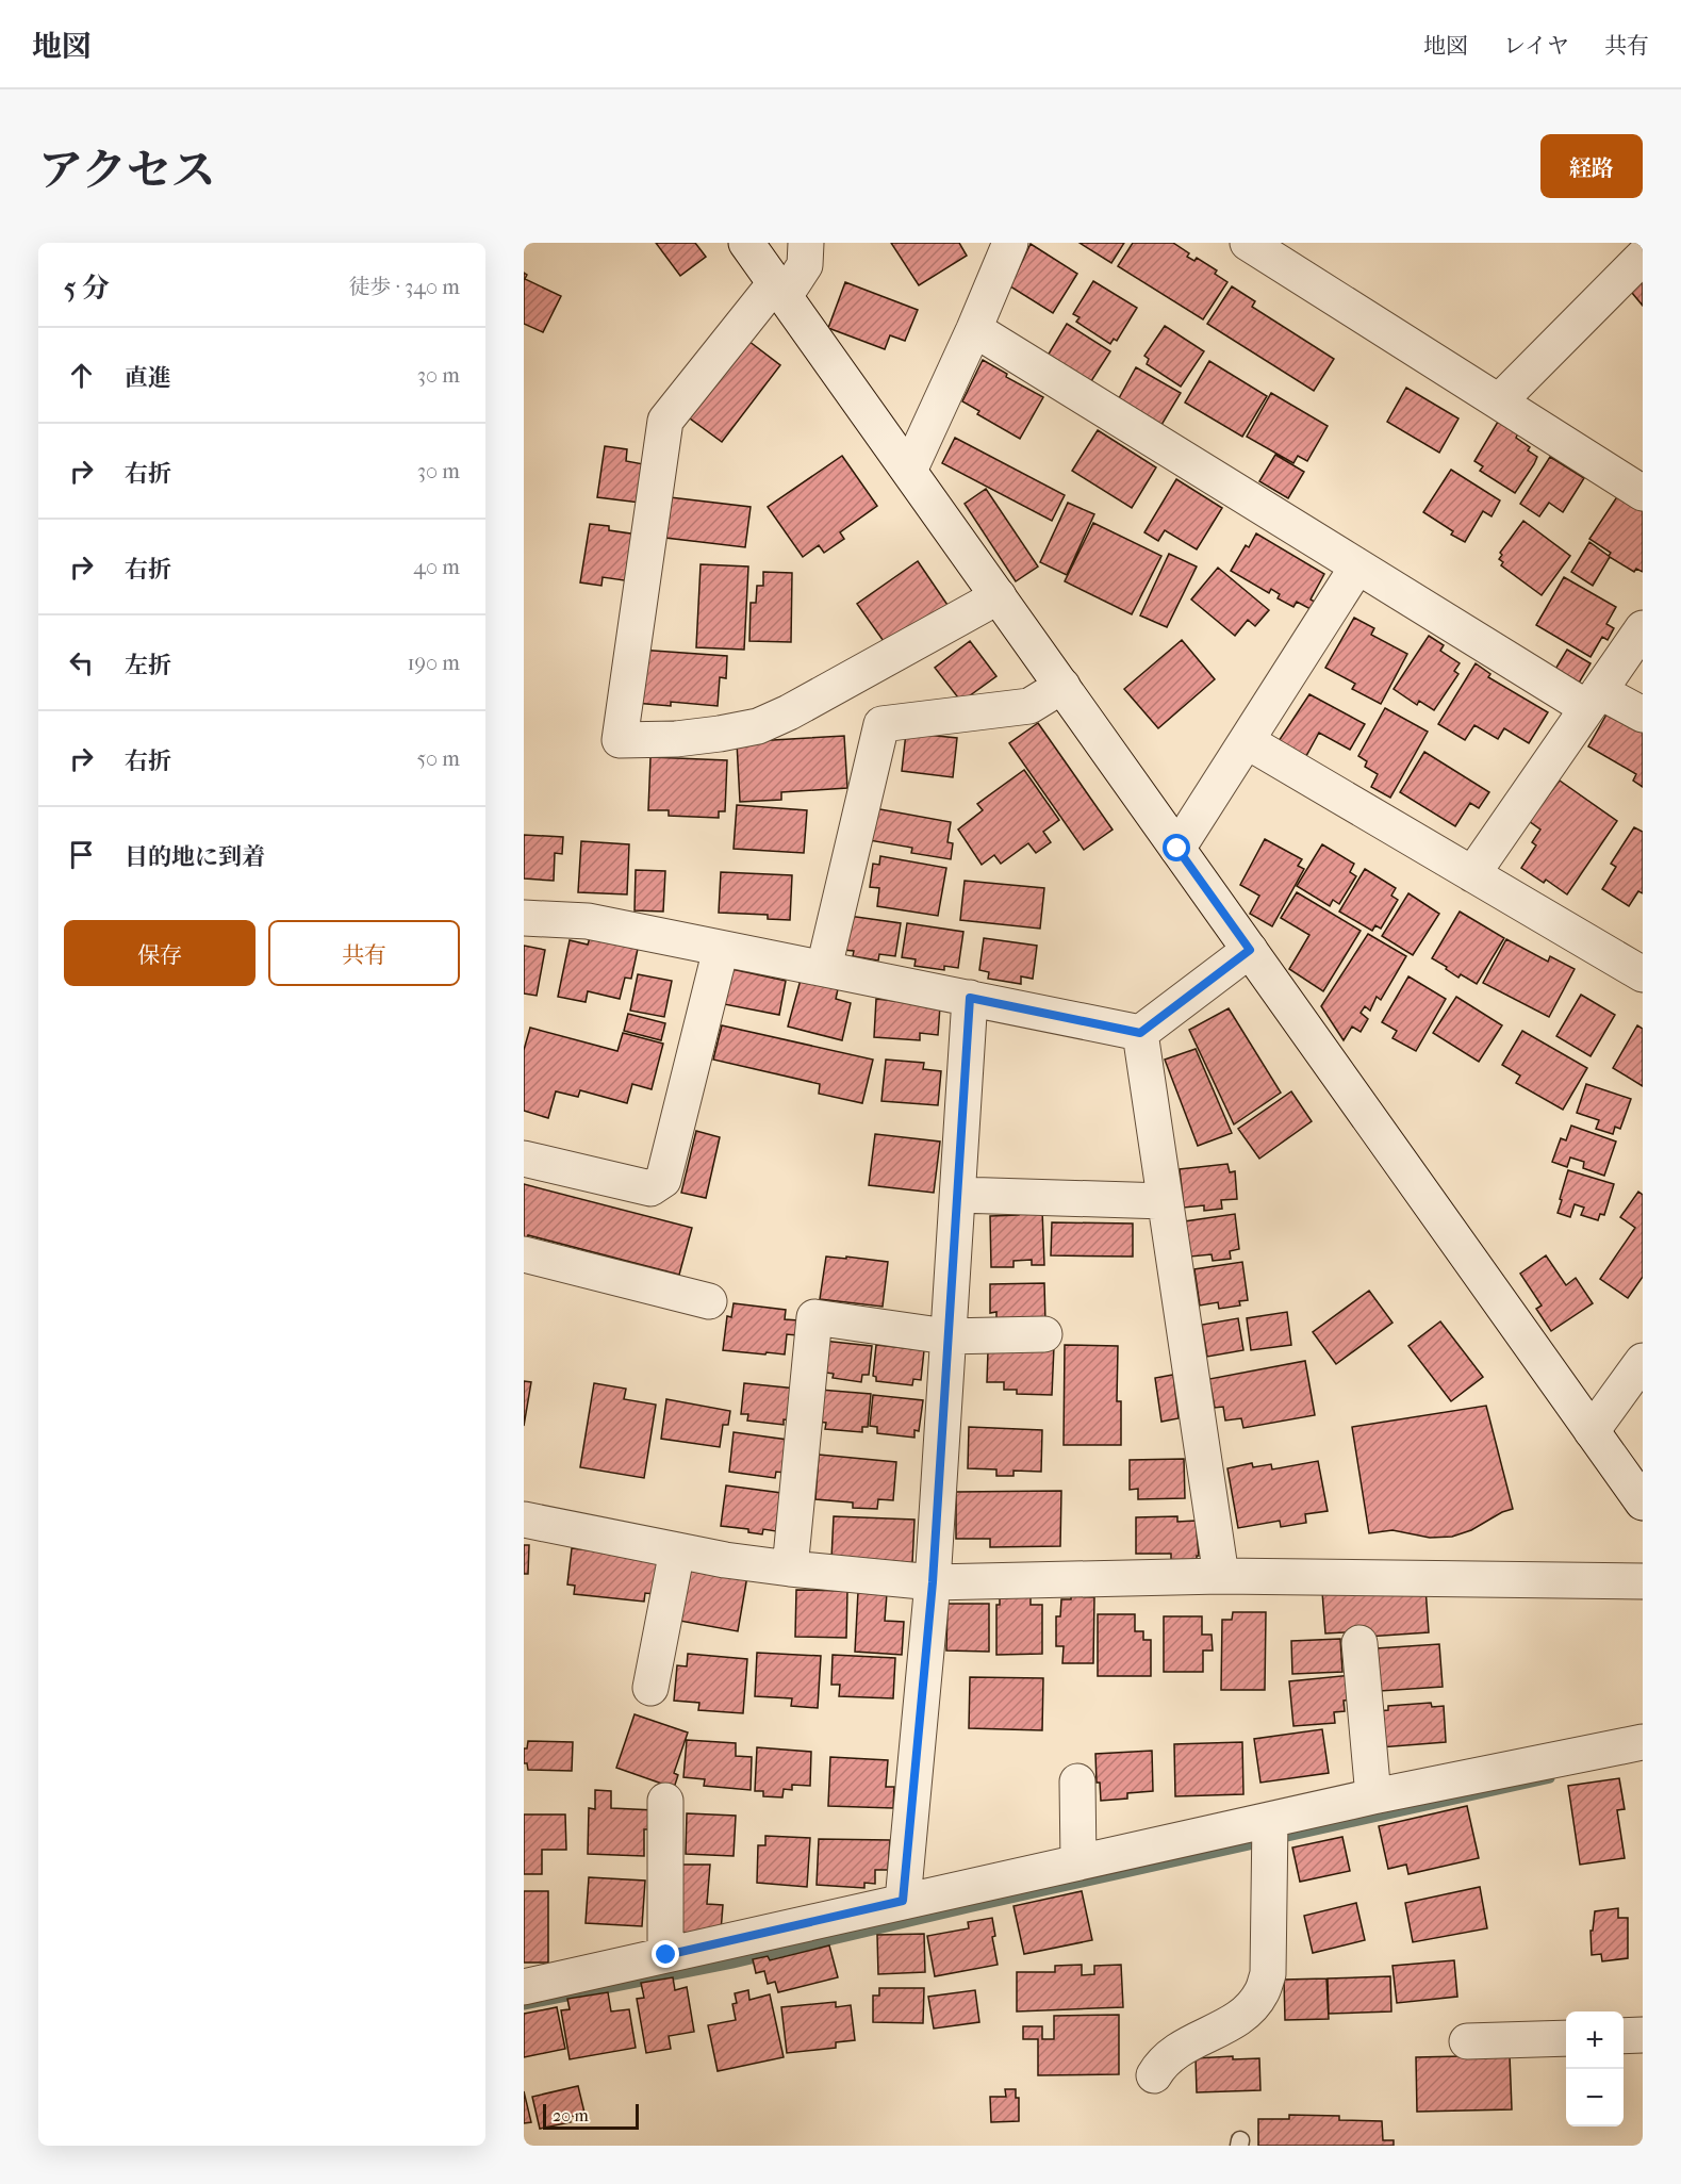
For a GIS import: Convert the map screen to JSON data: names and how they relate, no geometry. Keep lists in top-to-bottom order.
{
  "scale_bar": "20 m",
  "page": {
    "header": "地図",
    "nav": ["地図", "レイヤ", "共有"],
    "title": "アクセス",
    "buttons": [
      "経路",
      ["保存", "共有"]
    ],
    "heading": ["5 分", "徒歩 · 340 m"],
    "list": [
      ["直進", "30 m"],
      ["右折", "30 m"],
      ["右折", "40 m"],
      ["左折", "190 m"],
      ["右折", "50 m"],
      "目的地に到着"
    ],
    "map_buttons": ["+", "−"],
    "scale": "20 m"
  }
}
